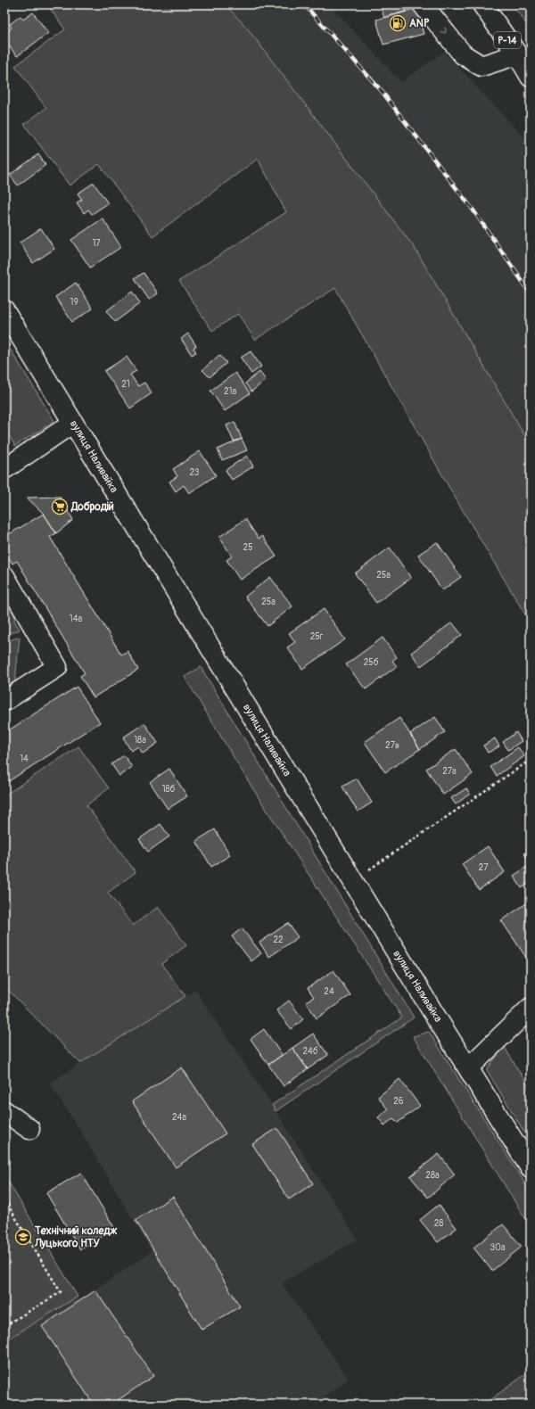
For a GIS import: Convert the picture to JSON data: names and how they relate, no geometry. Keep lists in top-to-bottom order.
{
  "streets": {
    "street": ["Р-14", "вулиця Наливайка"]
  },
  "places": {
    "fuel station": ["ANP"],
    "supermarket": ["Добродій"],
    "school or university": ["Технічний коледж Луцького НТУ"]
  },
  "house_numbers": [
    "17",
    "19",
    "21",
    "21а",
    "23",
    "25",
    "25а",
    "25а",
    "14а",
    "25г",
    "25б",
    "18а",
    "27в",
    "14",
    "27а",
    "18б",
    "27",
    "22",
    "24",
    "24б",
    "26",
    "24а",
    "28а",
    "28",
    "30а"
  ]
}
